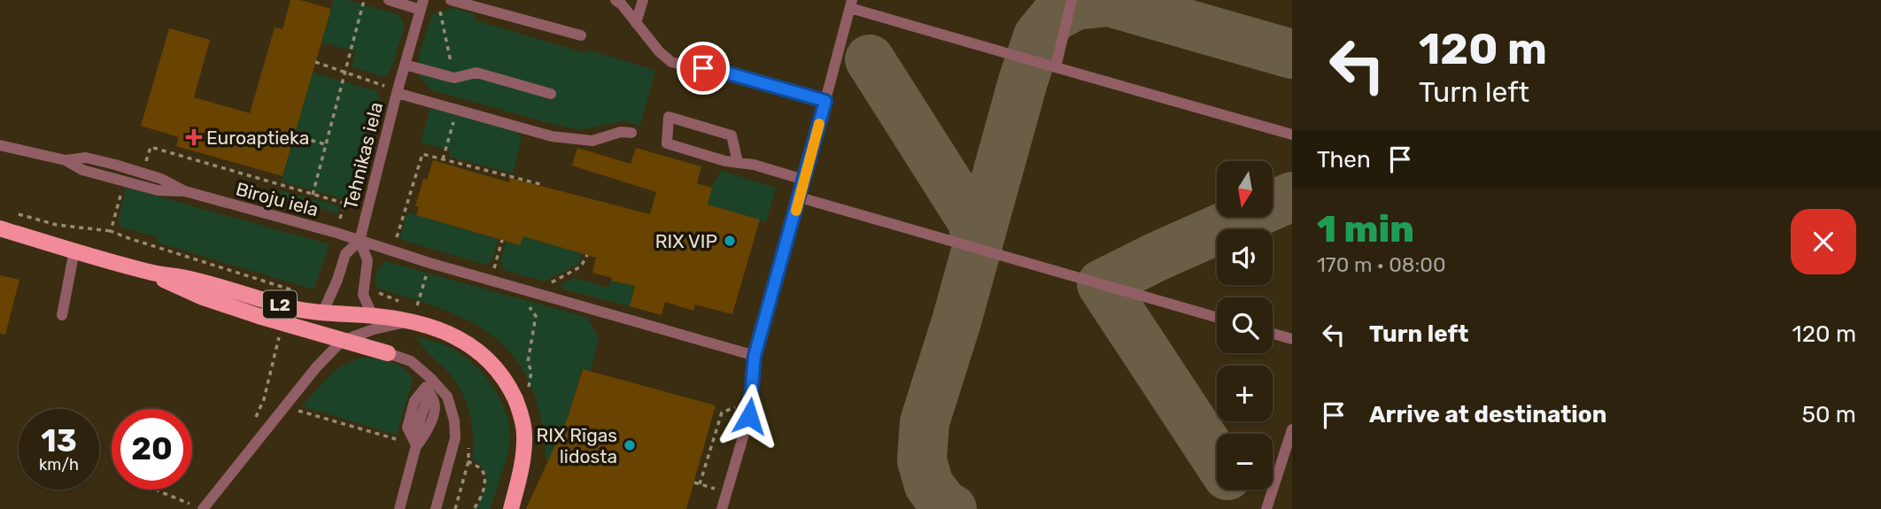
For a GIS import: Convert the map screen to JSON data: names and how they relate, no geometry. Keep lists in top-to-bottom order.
{
  "streets": {
    "main road": ["L2"],
    "lane": ["Tehnikas iela", "Biroju iela"]
  },
  "crossings": [
    ["Tehnikas iela", "Biroju iela"],
    ["Tehnikas iela", "L2"]
  ],
  "places": {
    "health": ["Euroaptieka"],
    "other": ["RIX VIP", "RIX Rīgas lidosta"]
  },
  "north": "bottom",
  "page": {
    "turn": ["120 m", "Turn left"],
    "then": "Then",
    "map_buttons": ["+", "−"],
    "heading": ["1 min", "170 m · 08:00"],
    "list": [
      {
        "name": "Turn left",
        "value": "120 m"
      },
      {
        "name": "Arrive at destination",
        "value": "50 m"
      }
    ],
    "speed": "13 km/h",
    "limit": "20"
  }
}
